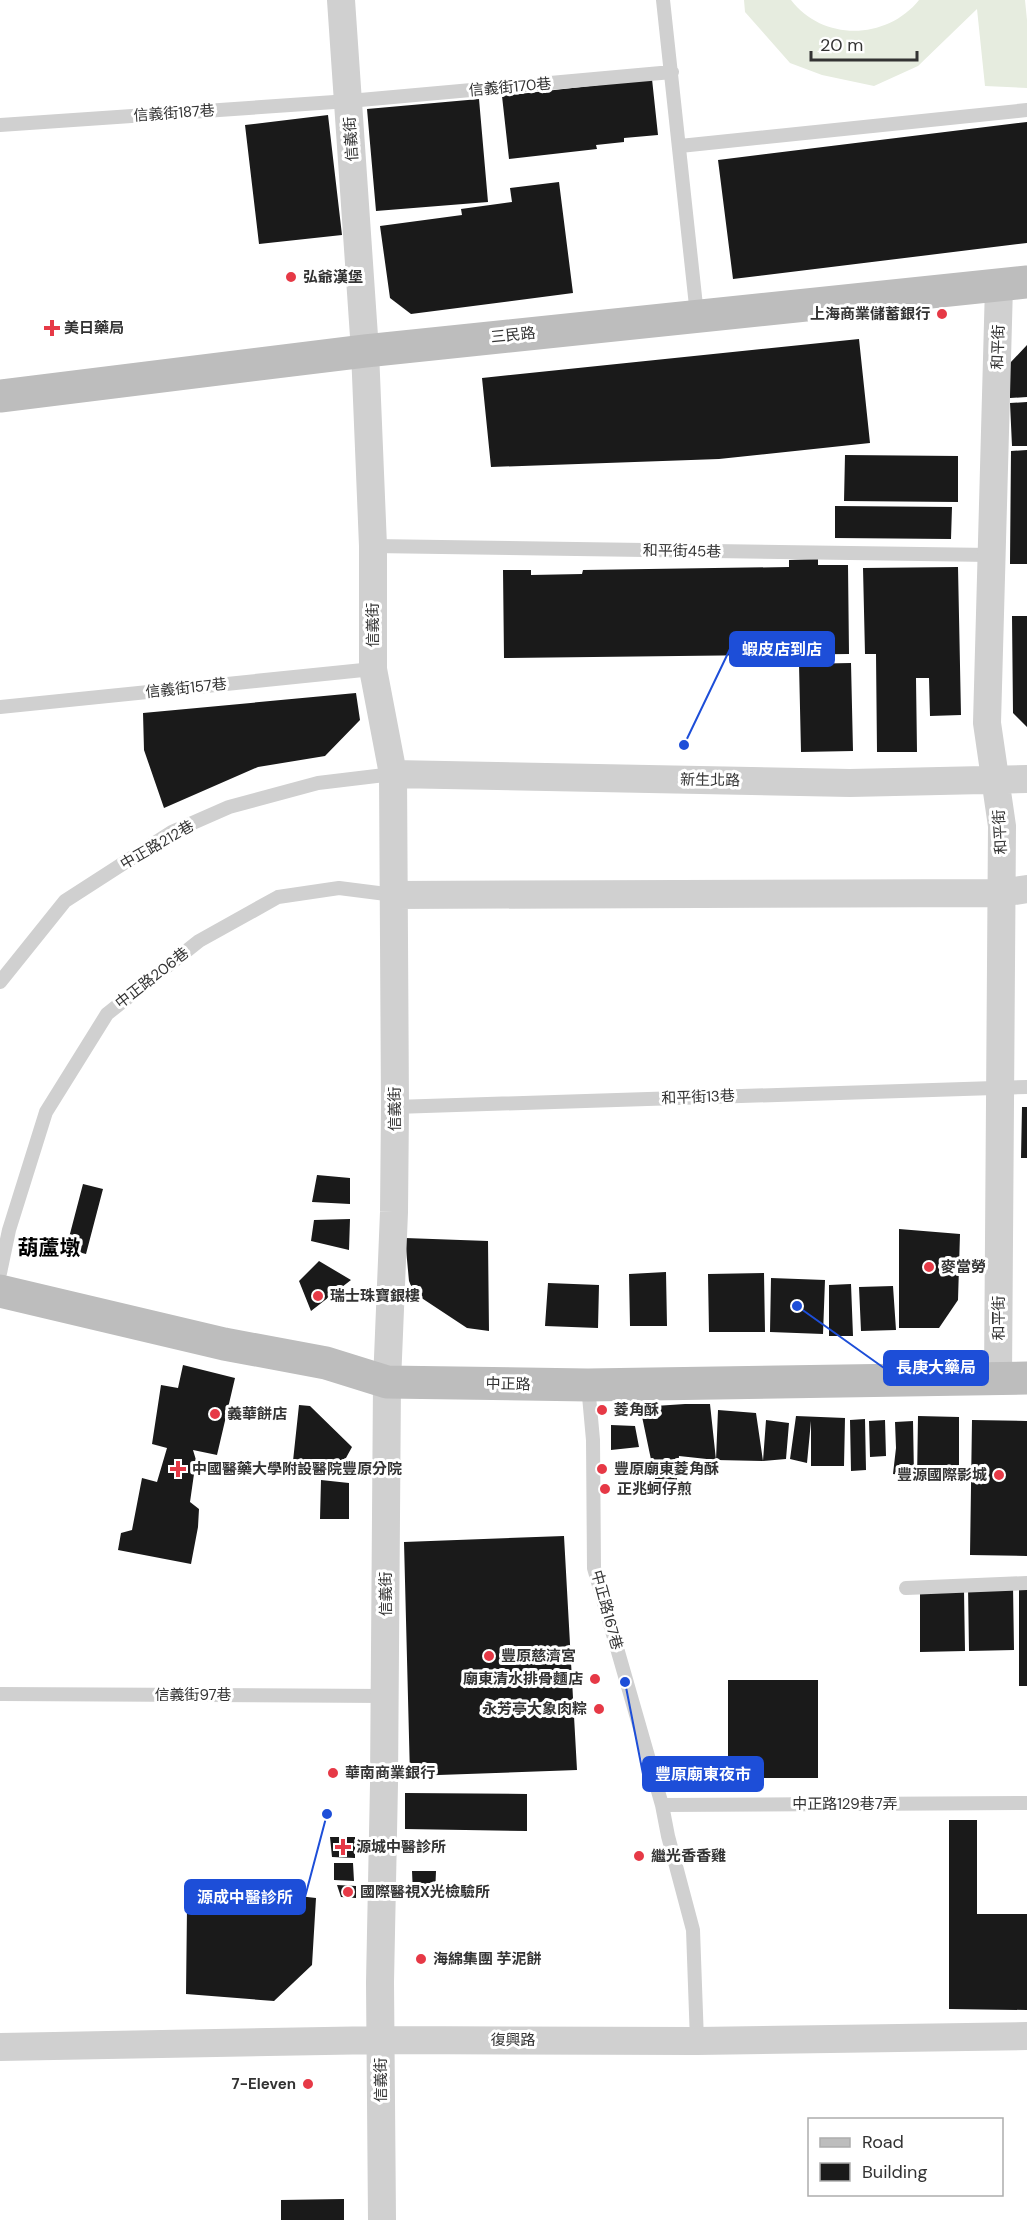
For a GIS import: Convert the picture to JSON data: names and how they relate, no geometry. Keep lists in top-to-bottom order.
{
  "streets": {
    "street": [
      "信義街",
      "三民路",
      "和平街",
      "新生北路",
      "中正路",
      "復興路"
    ],
    "lane": [
      "信義街170巷",
      "信義街187巷",
      "和平街45巷",
      "信義街157巷",
      "中正路212巷",
      "中正路206巷",
      "和平街13巷",
      "中正路167巷",
      "信義街97巷",
      "中正路129巷7弄"
    ]
  },
  "crossings": [
    ["信義街170巷", "信義街187巷"],
    ["信義街170巷", "信義街"],
    ["信義街187巷", "信義街"],
    ["信義街", "三民路"],
    ["信義街", "和平街45巷"],
    ["信義街", "信義街157巷"],
    ["信義街", "新生北路"],
    ["信義街", "中正路212巷"],
    ["信義街", "中正路206巷"],
    ["信義街", "和平街13巷"],
    ["信義街", "中正路"],
    ["信義街", "信義街97巷"],
    ["信義街", "復興路"],
    ["三民路", "和平街"],
    ["和平街", "和平街45巷"],
    ["和平街", "新生北路"],
    ["和平街", "和平街13巷"],
    ["和平街", "中正路"],
    ["新生北路", "中正路212巷"],
    ["中正路", "中正路167巷"],
    ["中正路167巷", "中正路129巷7弄"],
    ["中正路167巷", "復興路"]
  ],
  "districts": ["葫蘆墩"],
  "places": {
    "other": [
      "弘爺漢堡",
      "上海商業儲蓄銀行",
      "蝦皮店到店",
      "麥當勞",
      "瑞士珠寶銀樓",
      "長庚大藥局",
      "菱角酥",
      "義華餅店",
      "豐原廟東菱角酥",
      "豐源國際影城",
      "正兆蚵仔煎",
      "豐原慈濟宮",
      "廟東清水排骨麵店",
      "豐原廟東夜市",
      "永芳亭大象肉粽",
      "華南商業銀行",
      "源成中醫診所",
      "繼光香香雞",
      "國際醫視X光檢驗所",
      "海綿集團 芋泥餅",
      "7-Eleven"
    ],
    "health": ["美日藥局", "中國醫藥大學附設醫院豐原分院", "源城中醫診所"]
  },
  "legend": ["Road", "Building"],
  "scale_bar": "20 m"
}
